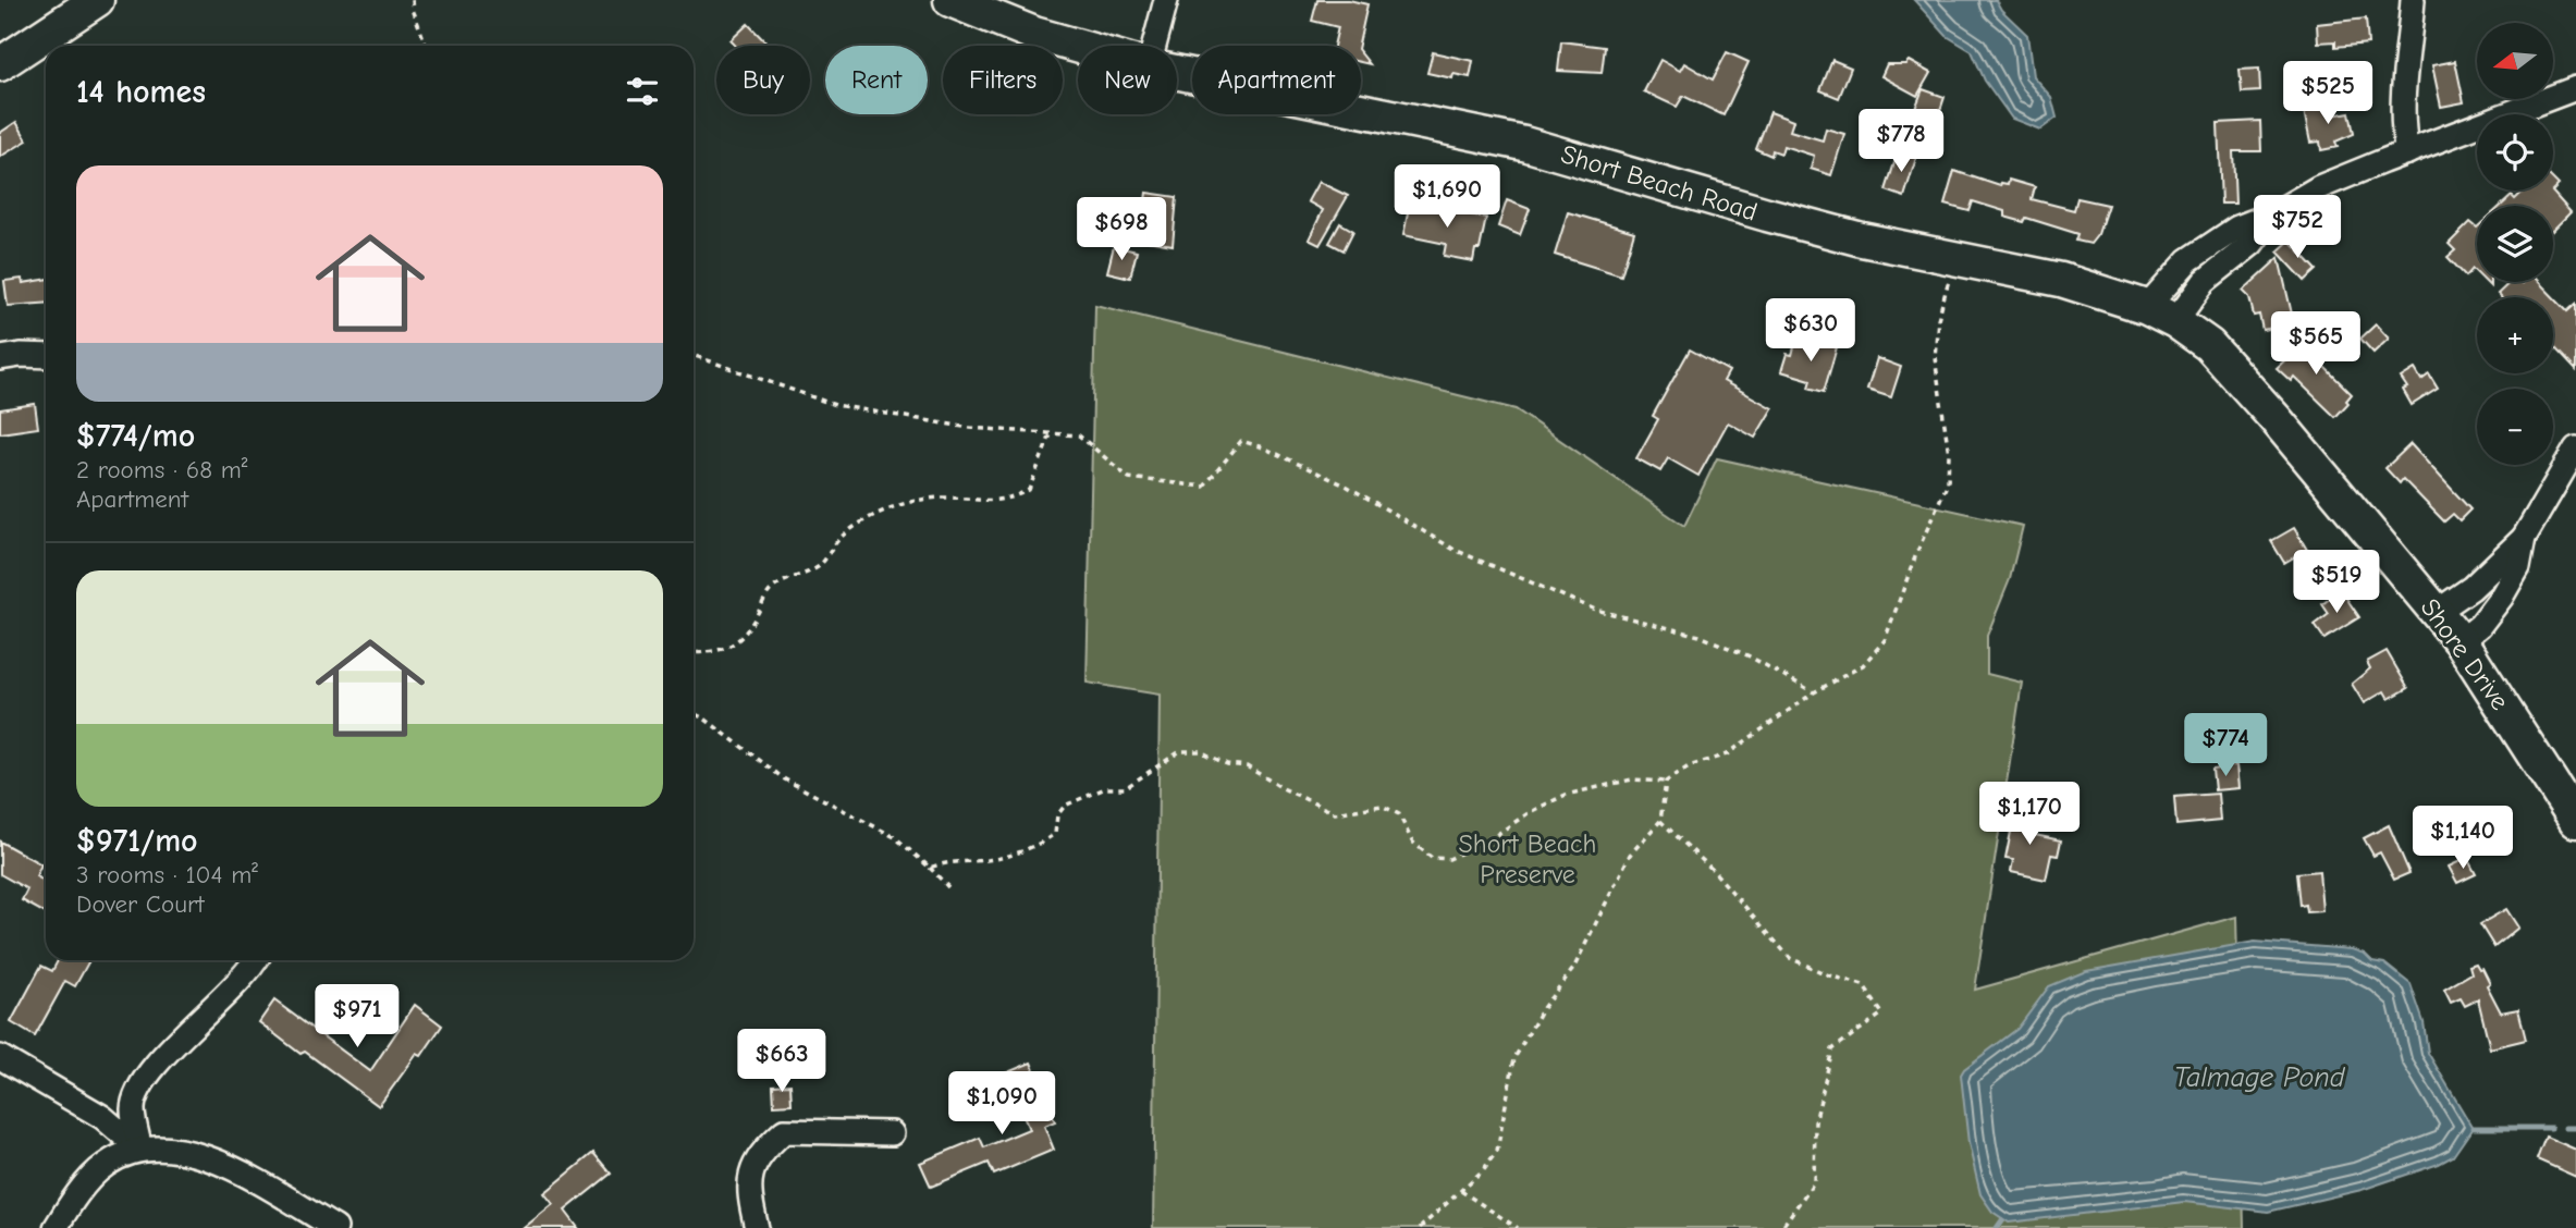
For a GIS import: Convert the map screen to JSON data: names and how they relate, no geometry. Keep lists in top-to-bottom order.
{
  "streets": {
    "main road": ["Short Beach Road", "Shore Drive"]
  },
  "crossings": [
    ["Short Beach Road", "Shore Drive"]
  ],
  "water": ["Talmage Pond"],
  "parks": ["Short Beach Preserve"],
  "north": "left",
  "page": {
    "map_buttons": ["+", "−"],
    "chip": [
      "Buy",
      "Rent",
      "Filters",
      "New",
      "Apartment"
    ],
    "heading": "14 homes",
    "price": [
      "$525",
      "$778",
      "$1,690",
      "$752",
      "$698",
      "$630",
      "$565",
      "$519",
      "$774",
      "$1,170",
      "$1,140",
      "$971",
      "$663",
      "$1,090"
    ],
    "list": [
      {
        "name": "$774/mo",
        "note": "2 rooms · 68 m² · Apartment"
      },
      {
        "name": "$971/mo",
        "note": "3 rooms · 104 m² · Dover Court"
      }
    ]
  }
}
